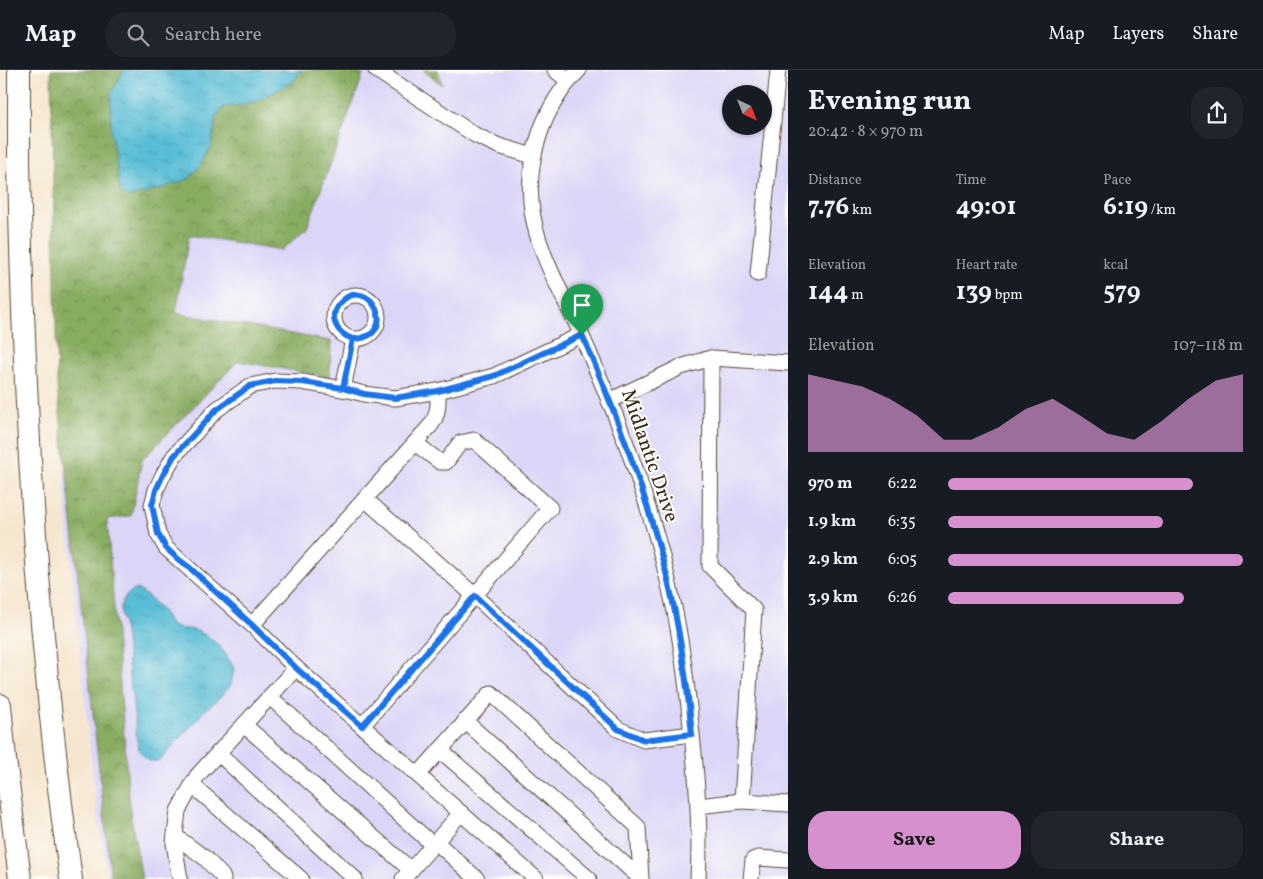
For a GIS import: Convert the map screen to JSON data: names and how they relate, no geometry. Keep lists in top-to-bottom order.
{
  "streets": {
    "street": ["Midlantic Drive"]
  },
  "north": "bottom right",
  "page": {
    "header": "Map",
    "search": "Search here",
    "nav": ["Map", "Layers", "Share"],
    "heading": ["Evening run", "20:42 · 8 × 970 m"],
    "stats": [
      ["Distance", "7.76 km"],
      ["Time", "49:01"],
      ["Pace", "6:19 /km"],
      ["Elevation", "144 m"],
      ["Heart rate", "139 bpm"],
      ["kcal", "579"]
    ],
    "chart": ["Elevation", "107–118 m"],
    "list": [
      {
        "name": "970 m",
        "note": "6:22"
      },
      {
        "name": "1.9 km",
        "note": "6:35"
      },
      {
        "name": "2.9 km",
        "note": "6:05"
      },
      {
        "name": "3.9 km",
        "note": "6:26"
      }
    ],
    "buttons": ["Save", "Share"]
  }
}
